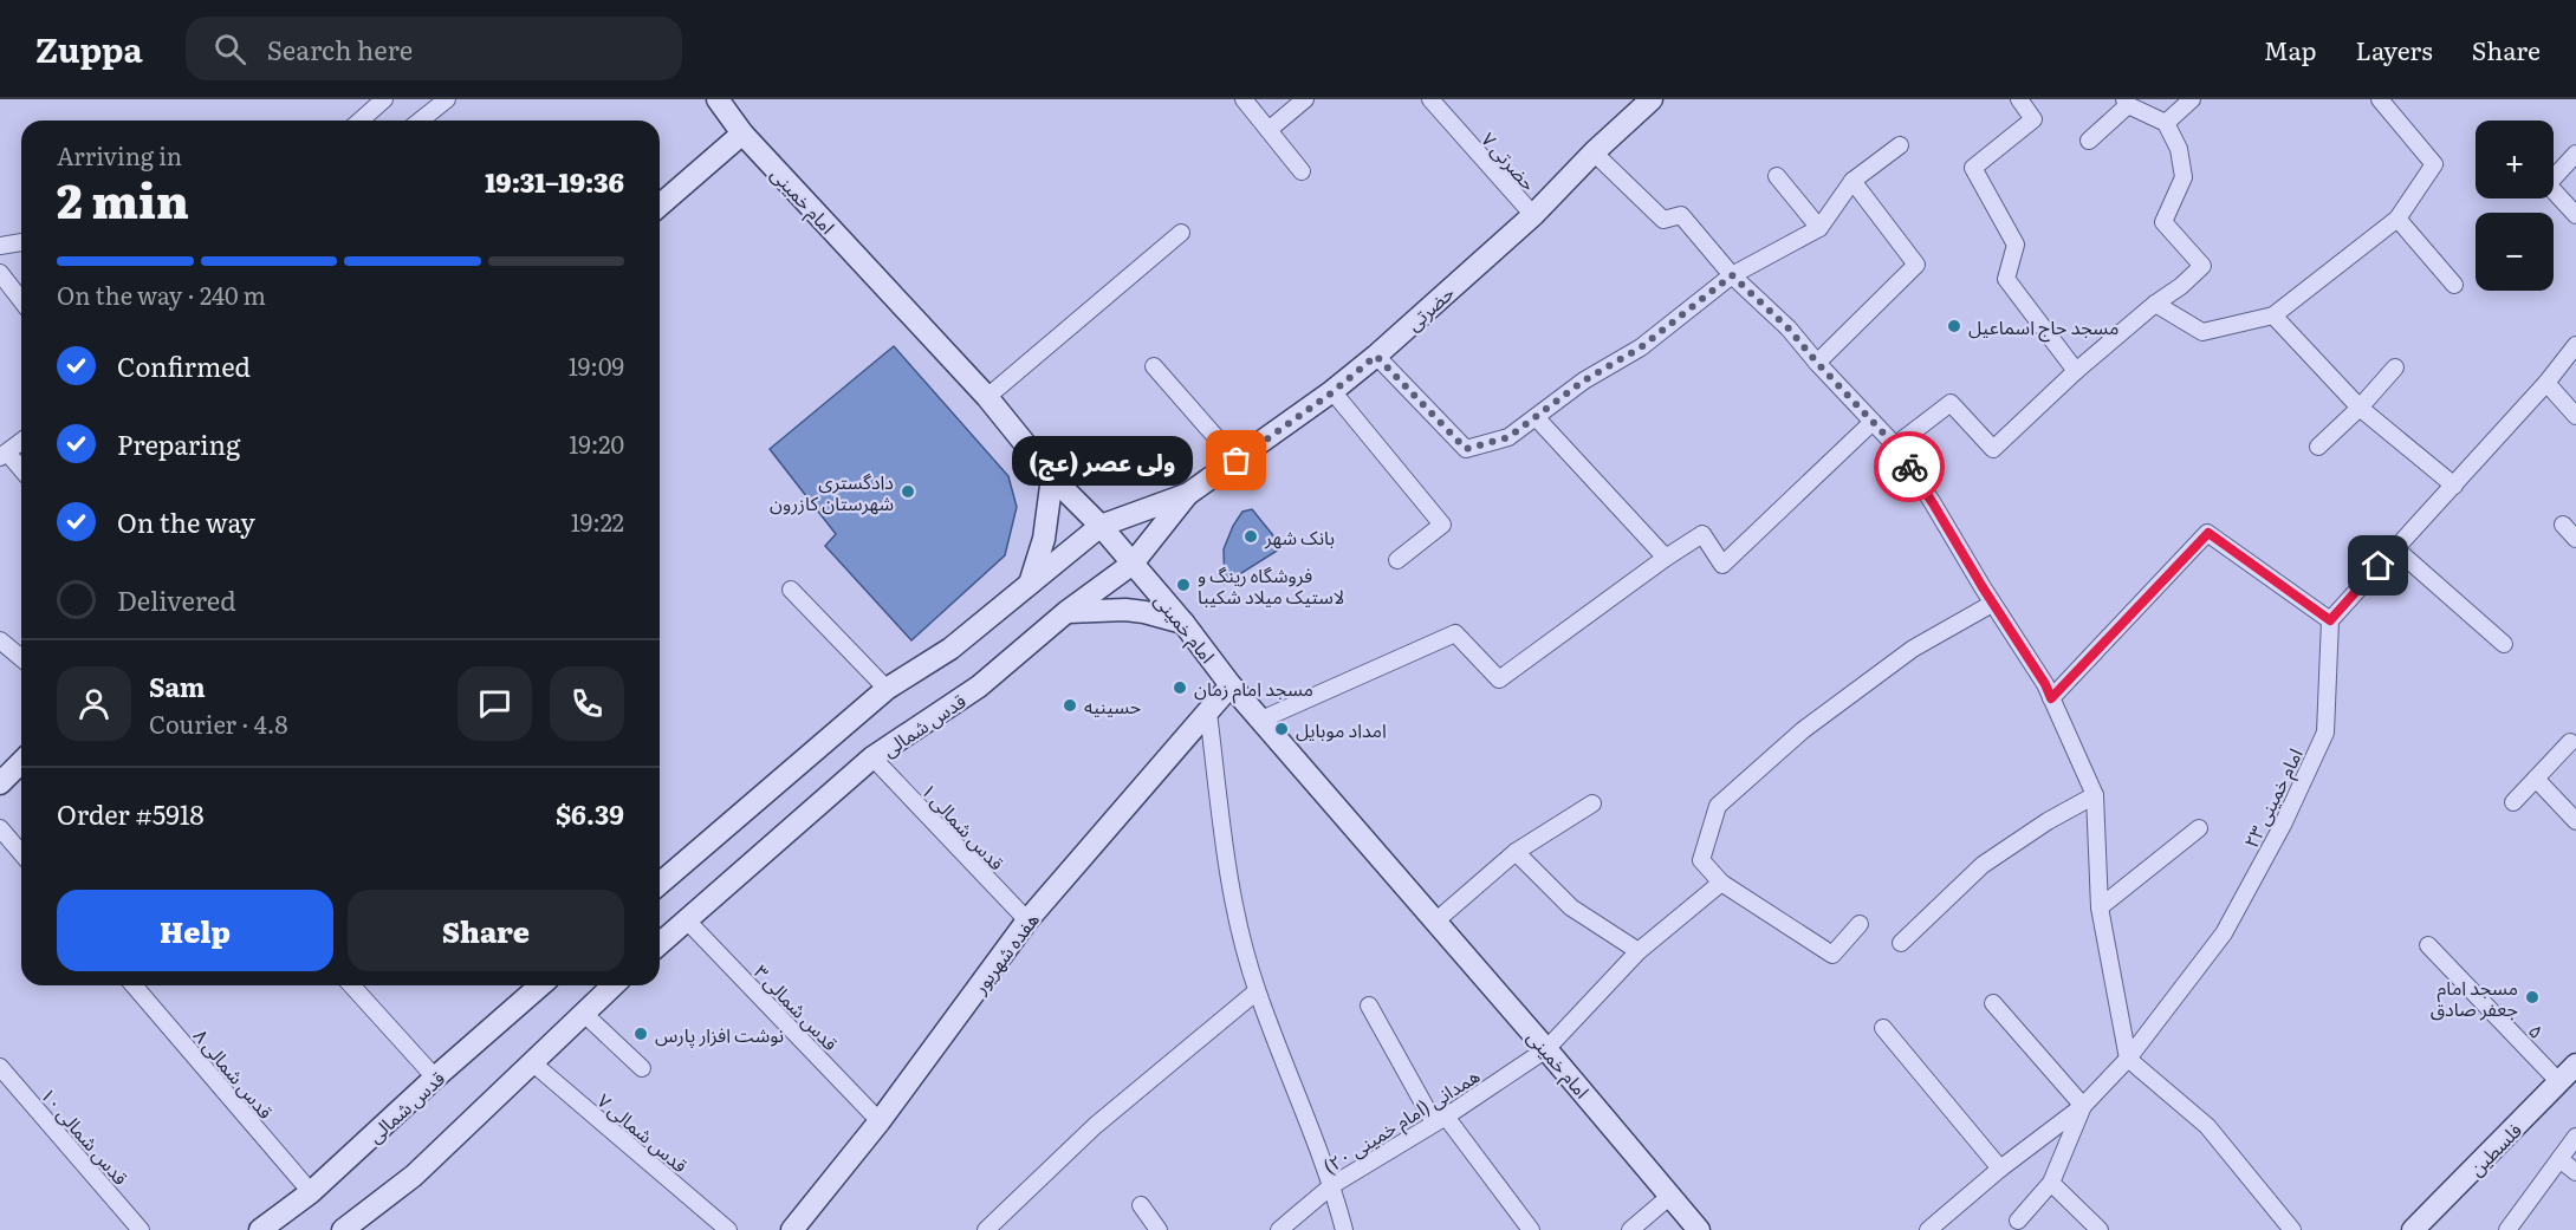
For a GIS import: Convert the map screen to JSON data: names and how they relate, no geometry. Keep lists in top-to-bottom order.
{
  "streets": {
    "main road": [
      "امام خمینی",
      "حضرتی",
      "قدس شمالی",
      "هفده شهریور",
      "فلسطین"
    ],
    "street": [
      "حضرتی ۷",
      "امام خمینی ۲۳",
      "قدس شمالی ۱",
      "۳ قدس شمالی",
      "۵",
      "قدس شمالی ۸",
      "همدانی (امام خمینی ۲۰)",
      "۷ قدس شمالی",
      "قدس شمالی ۱۰"
    ]
  },
  "crossings": [
    ["حضرتی ۷", "حضرتی"],
    ["امام خمینی", "قدس شمالی"],
    ["امام خمینی", "هفده شهریور"],
    ["امام خمینی", "همدانی (امام خمینی ۲۰)"],
    ["حضرتی", "قدس شمالی"],
    ["قدس شمالی", "قدس شمالی ۱"],
    ["قدس شمالی", "۳ قدس شمالی"],
    ["قدس شمالی", "قدس شمالی ۸"],
    ["قدس شمالی ۱", "هفده شهریور"],
    ["هفده شهریور", "۳ قدس شمالی"],
    ["۵", "فلسطین"]
  ],
  "places": [
    "مسجد حاج اسماعیل",
    "ولی عصر (عج)",
    "دادگستری شهرستان کازرون",
    "بانک شهر",
    "فروشگاه رینگ و لاستیک میلاد شکیبا",
    "مسجد امام زمان",
    "حسینیه",
    "امداد موبایل",
    "مسجد امام جعفر صادق",
    "نوشت افزار پارس"
  ],
  "page": {
    "header": "Zuppa",
    "search": "Search here",
    "nav": ["Map", "Layers", "Share"],
    "map_buttons": ["+", "−"],
    "heading": ["2 min", "Arriving in", "19:31–19:36"],
    "panel": [
      "Sam",
      "Courier · 4.8",
      "Order #5918",
      "$6.39"
    ],
    "bar": "On the way · 240 m",
    "list": [
      ["Confirmed", "19:09"],
      ["Preparing", "19:20"],
      ["On the way", "19:22"],
      "Delivered"
    ],
    "bubble": "ولی عصر (عج)",
    "buttons": ["Help", "Share"]
  }
}
